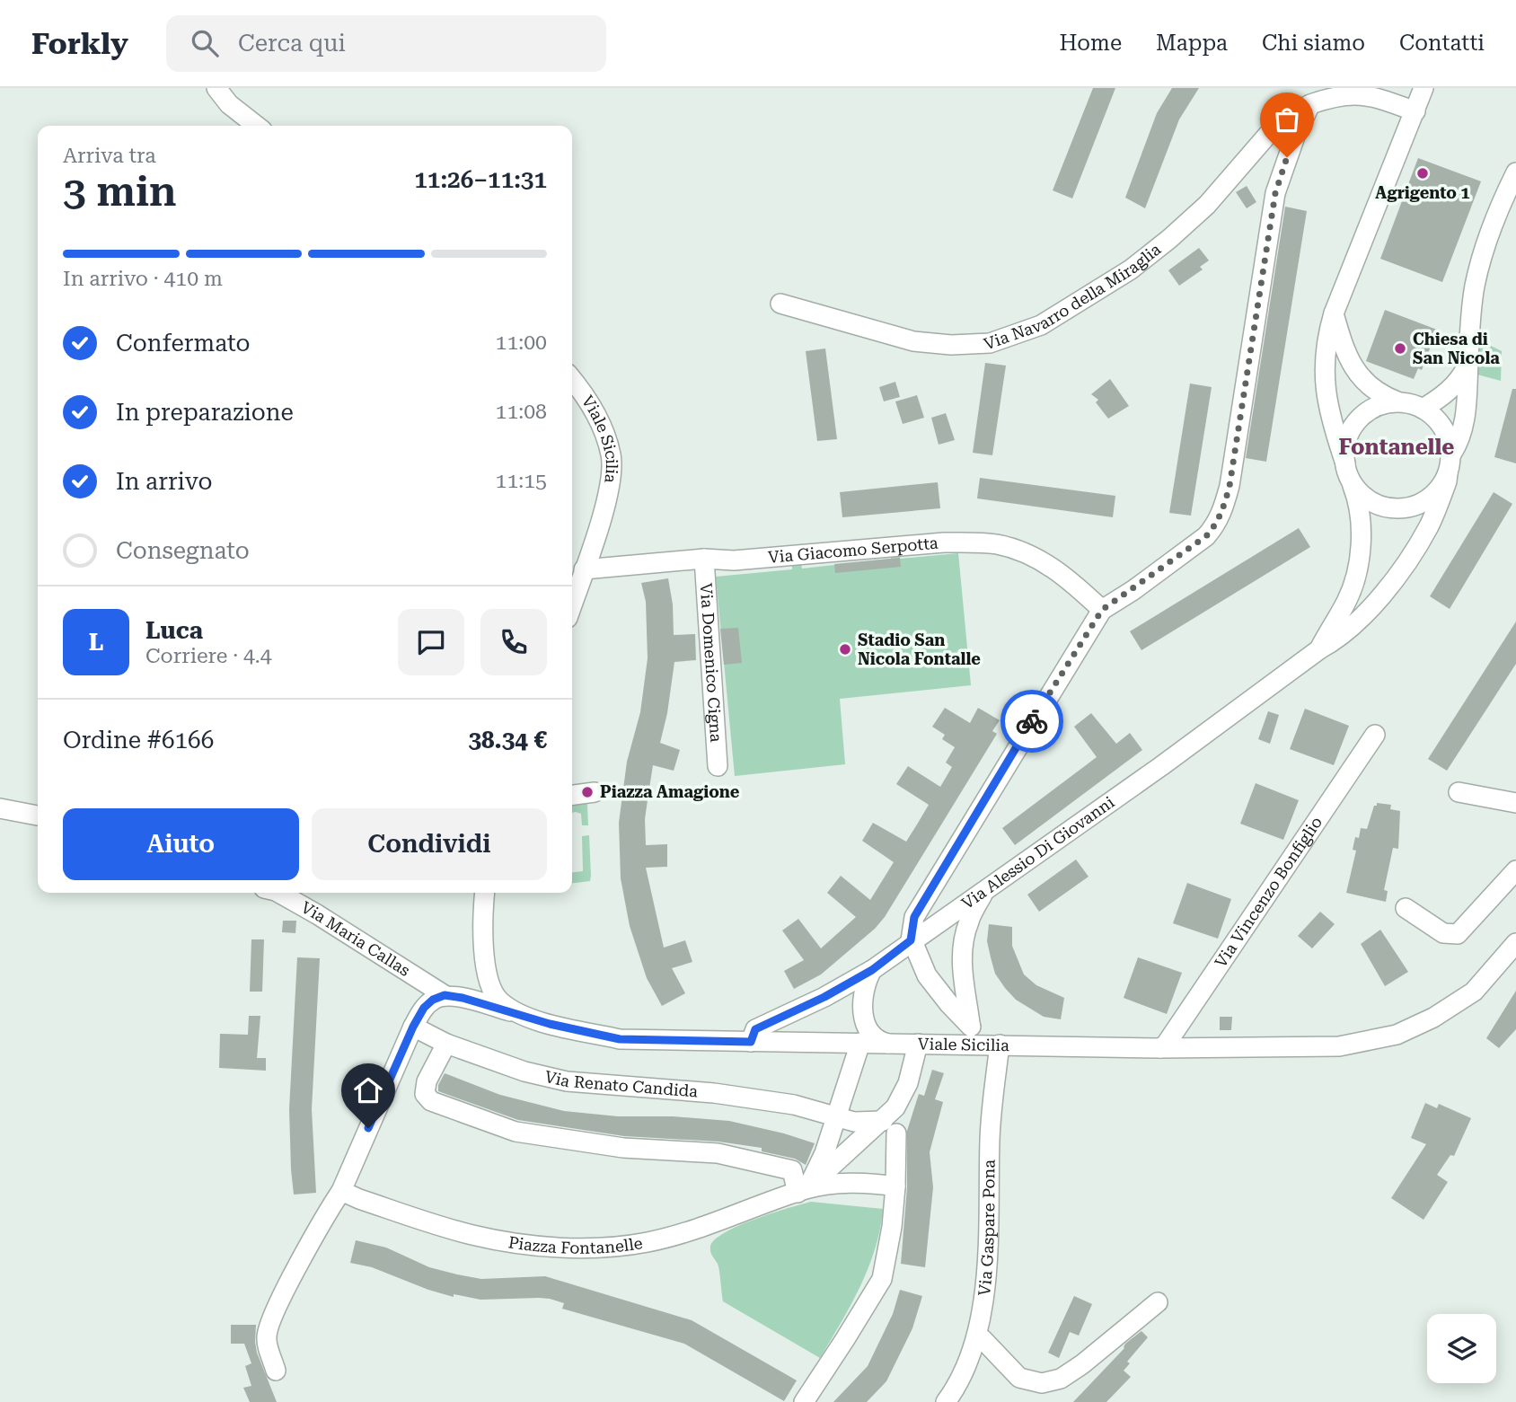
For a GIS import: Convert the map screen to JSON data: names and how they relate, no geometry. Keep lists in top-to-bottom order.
{
  "streets": {
    "street": [
      "Via Navarro della Miraglia",
      "Viale Sicilia",
      "Via Giacomo Serpotta",
      "Via Domenico Cigna",
      "Via Alessio Di Giovanni",
      "Via Vincenzo Bonfiglio",
      "Via Maria Callas",
      "Via Renato Candida",
      "Via Gaspare Pona",
      "Piazza Fontanelle"
    ]
  },
  "crossings": [
    ["Viale Sicilia", "Via Giacomo Serpotta"],
    ["Viale Sicilia", "Via Alessio Di Giovanni"],
    ["Viale Sicilia", "Via Vincenzo Bonfiglio"],
    ["Viale Sicilia", "Via Gaspare Pona"],
    ["Via Giacomo Serpotta", "Via Domenico Cigna"]
  ],
  "districts": ["Fontanelle"],
  "places": [
    "Agrigento 1",
    "Chiesa di San Nicola",
    "Stadio San Nicola Fontalle",
    "Piazza Amagione"
  ],
  "page": {
    "header": "Forkly",
    "search": "Cerca qui",
    "nav": [
      "Home",
      "Mappa",
      "Chi siamo",
      "Contatti"
    ],
    "heading": ["3 min", "Arriva tra", "11:26–11:31"],
    "panel": [
      "Luca",
      "Corriere · 4.4",
      "Ordine #6166",
      "38.34 €"
    ],
    "bar": "In arrivo · 410 m",
    "list": [
      ["Confermato", "11:00"],
      ["In preparazione", "11:08"],
      ["In arrivo", "11:15"],
      "Consegnato"
    ],
    "round": "L",
    "buttons": ["Aiuto", "Condividi"]
  }
}
